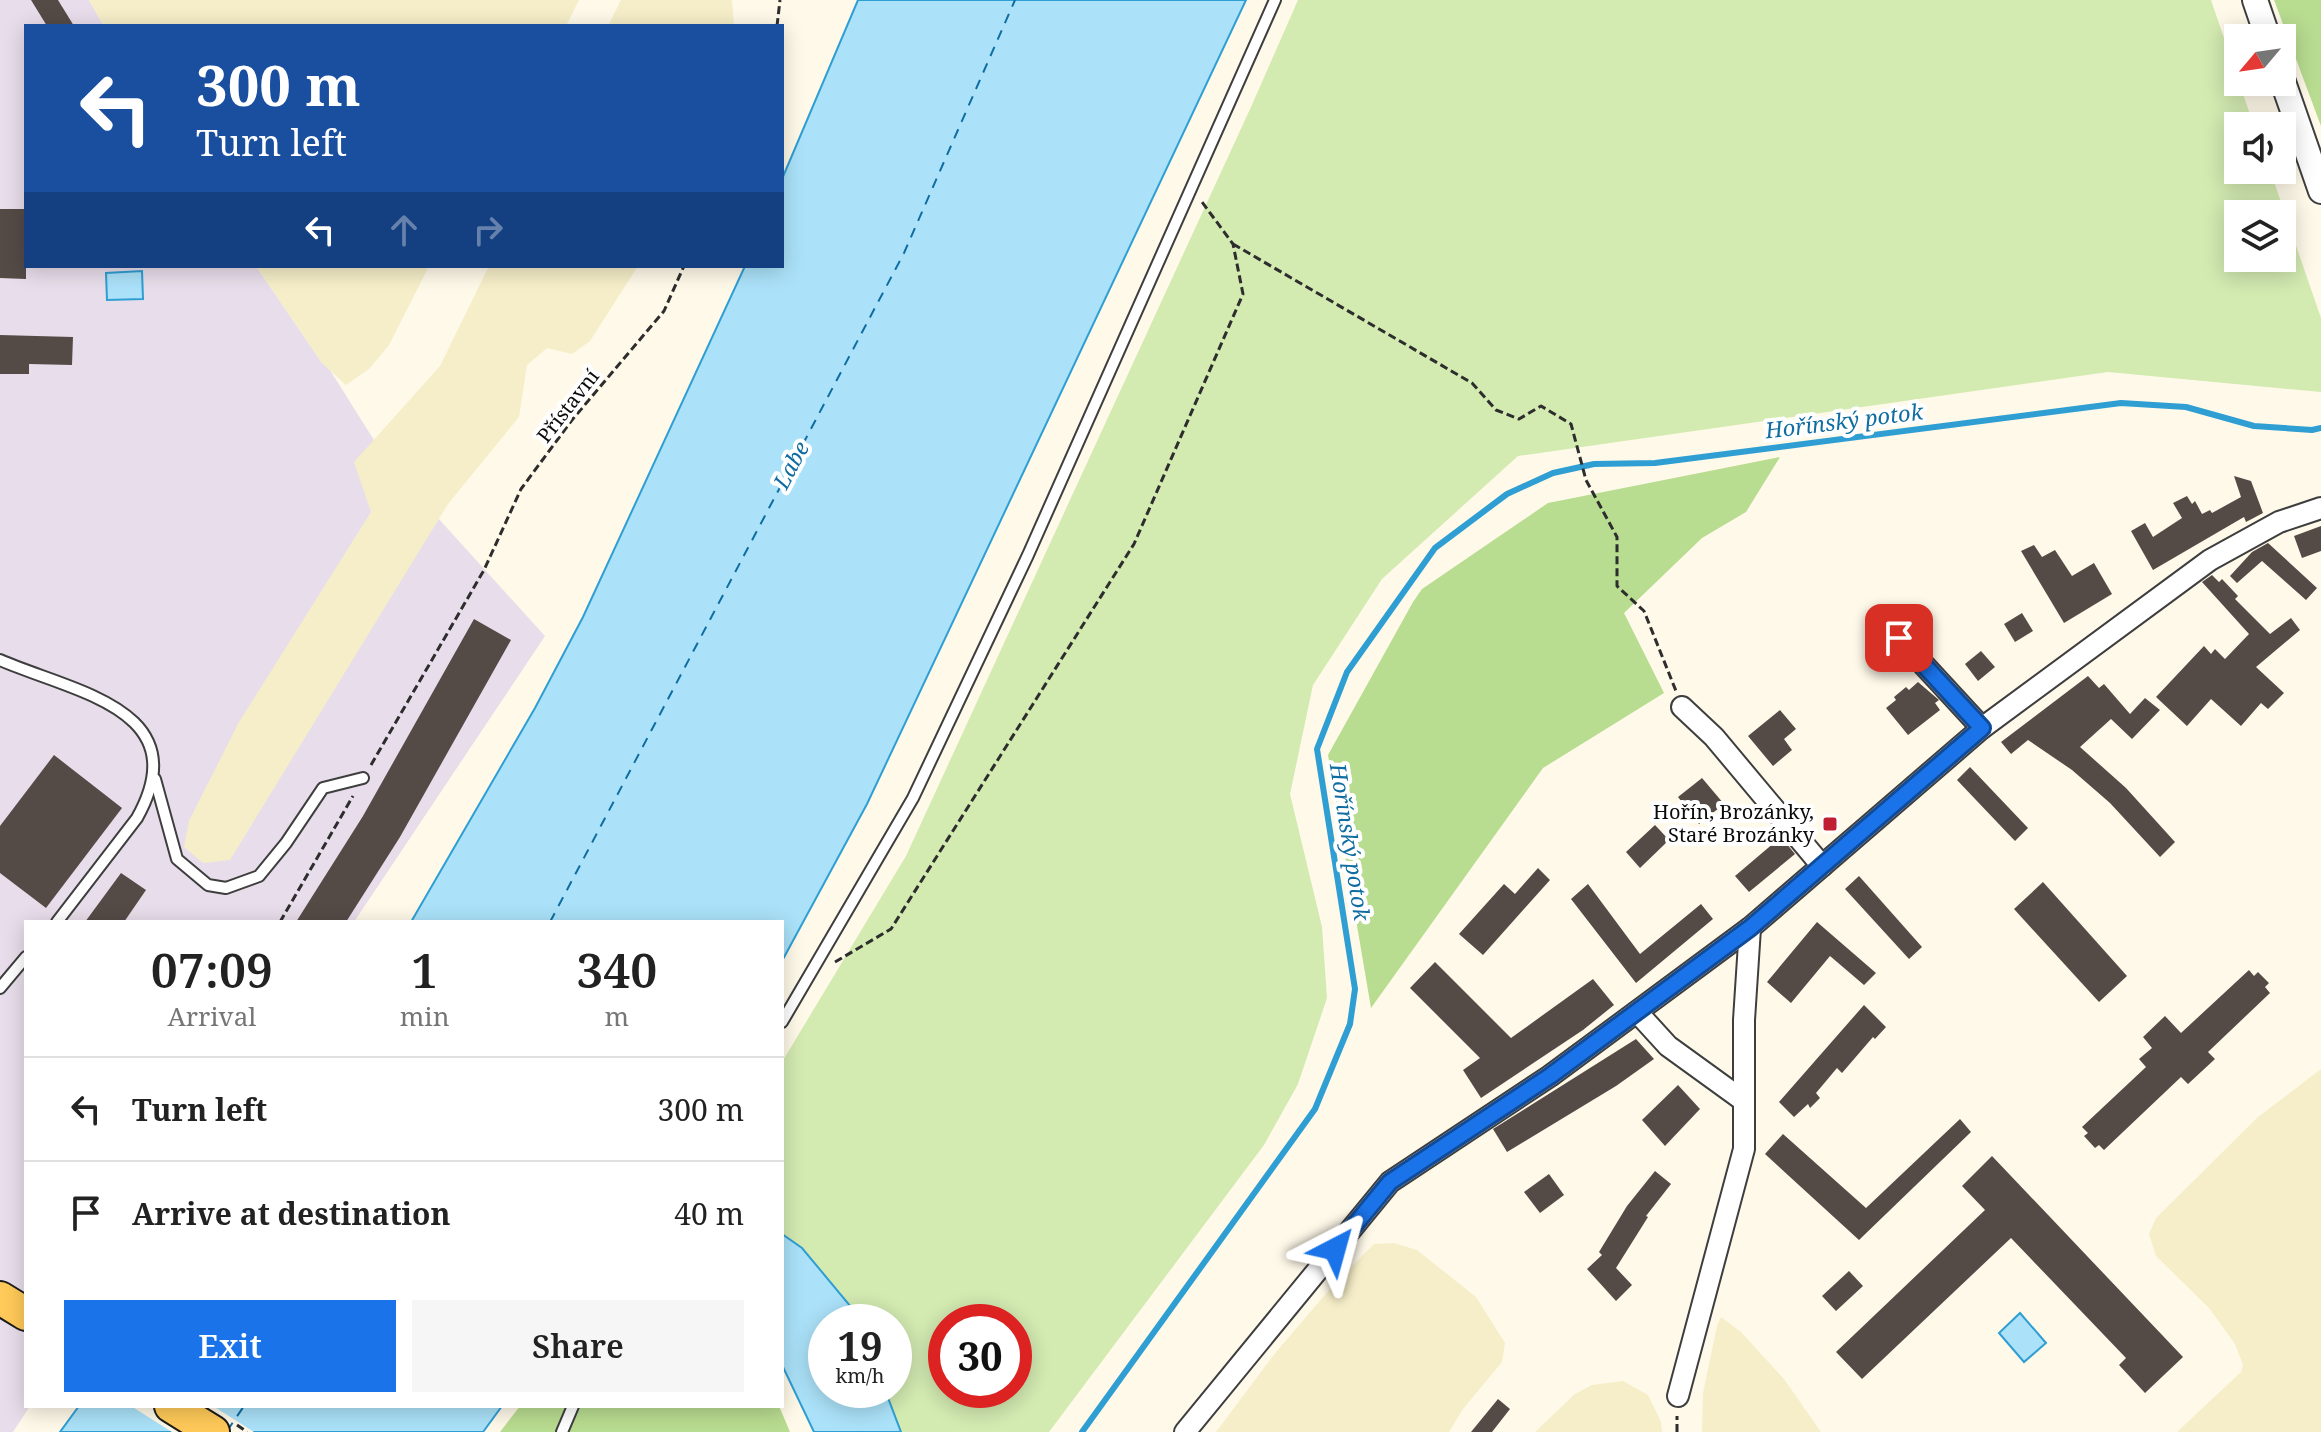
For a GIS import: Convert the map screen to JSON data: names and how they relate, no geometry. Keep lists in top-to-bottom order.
{
  "streets": {
    "path": ["Přístavní"]
  },
  "water": ["Hořínský potok", "Labe"],
  "places": {
    "transit": ["Hořín, Brozánky, Staré Brozánky"]
  },
  "north": "bottom left",
  "page": {
    "turn": ["300 m", "Turn left"],
    "eta": [
      "07:09",
      "Arrival",
      "1",
      "min",
      "340",
      "m"
    ],
    "list": [
      {
        "name": "Turn left",
        "value": "300 m"
      },
      {
        "name": "Arrive at destination",
        "value": "40 m"
      }
    ],
    "buttons": ["Exit", "Share"],
    "speed": "19 km/h",
    "limit": "30"
  }
}
